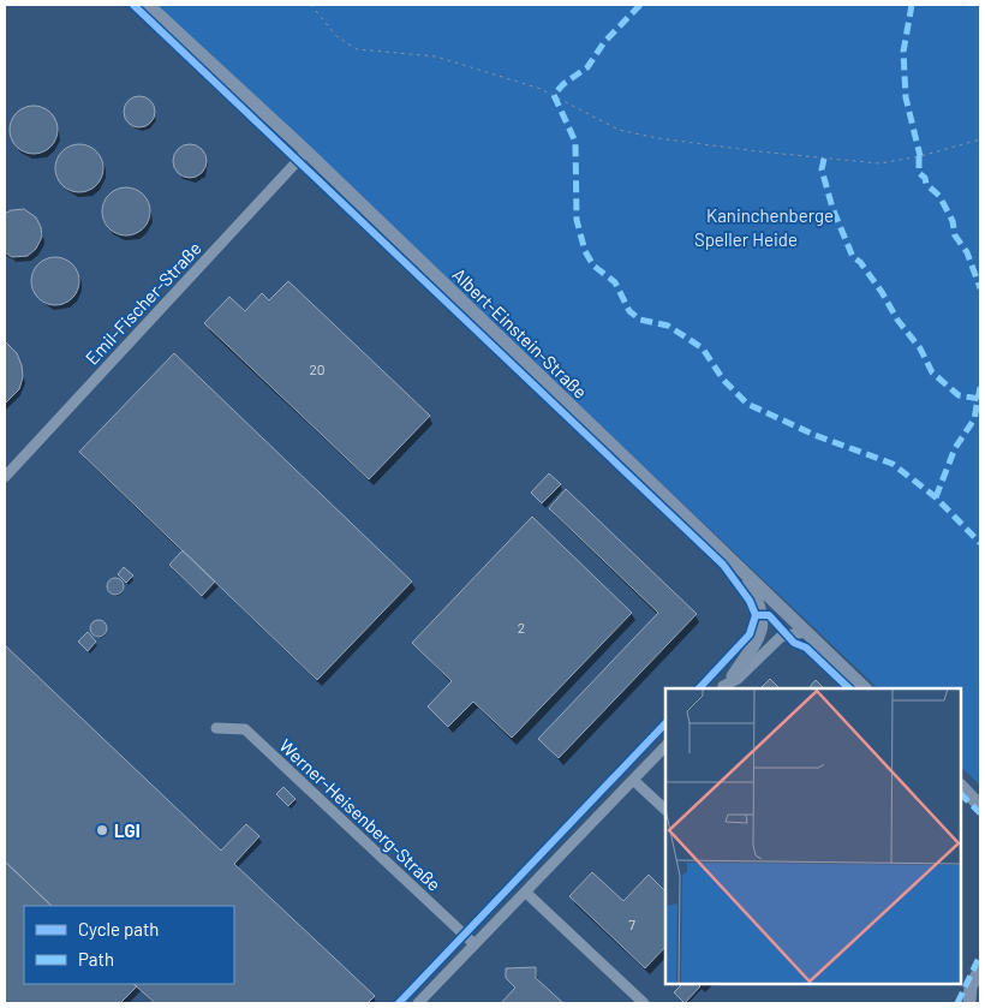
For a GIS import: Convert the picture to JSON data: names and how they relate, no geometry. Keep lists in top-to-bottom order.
{
  "streets": {
    "main road": ["Albert-Einstein-Straße"],
    "street": ["Emil-Fischer-Straße", "Werner-Heisenberg-Straße"]
  },
  "crossings": [
    ["Emil-Fischer-Straße", "Albert-Einstein-Straße"]
  ],
  "parks": ["Kaninchenberge", "Speller Heide"],
  "places": ["LGI"],
  "house_numbers": ["20", "2", "7"],
  "legend": ["Cycle path", "Path"]
}
